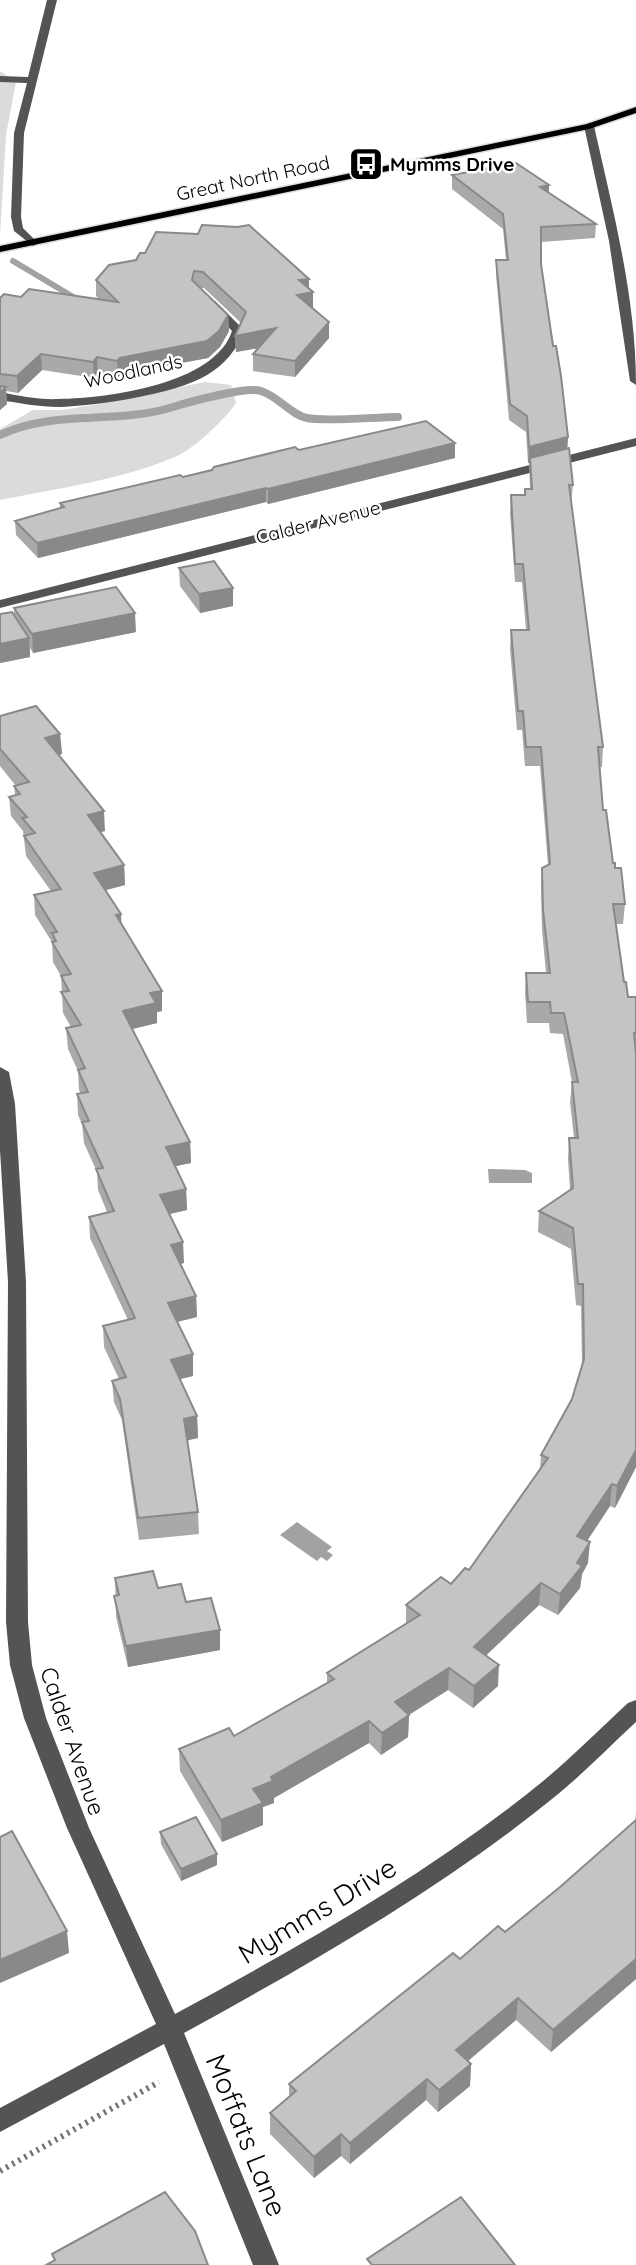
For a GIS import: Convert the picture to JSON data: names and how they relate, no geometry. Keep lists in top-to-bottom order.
{
  "streets": {
    "main road": ["Great North Road"],
    "street": [
      "Woodlands",
      "Calder Avenue",
      "Mymms Drive",
      "Moffats Lane"
    ]
  },
  "crossings": [
    ["Calder Avenue", "Mymms Drive"],
    ["Calder Avenue", "Moffats Lane"],
    ["Mymms Drive", "Moffats Lane"]
  ],
  "places": {
    "bus stop": ["Mymms Drive"]
  }
}
